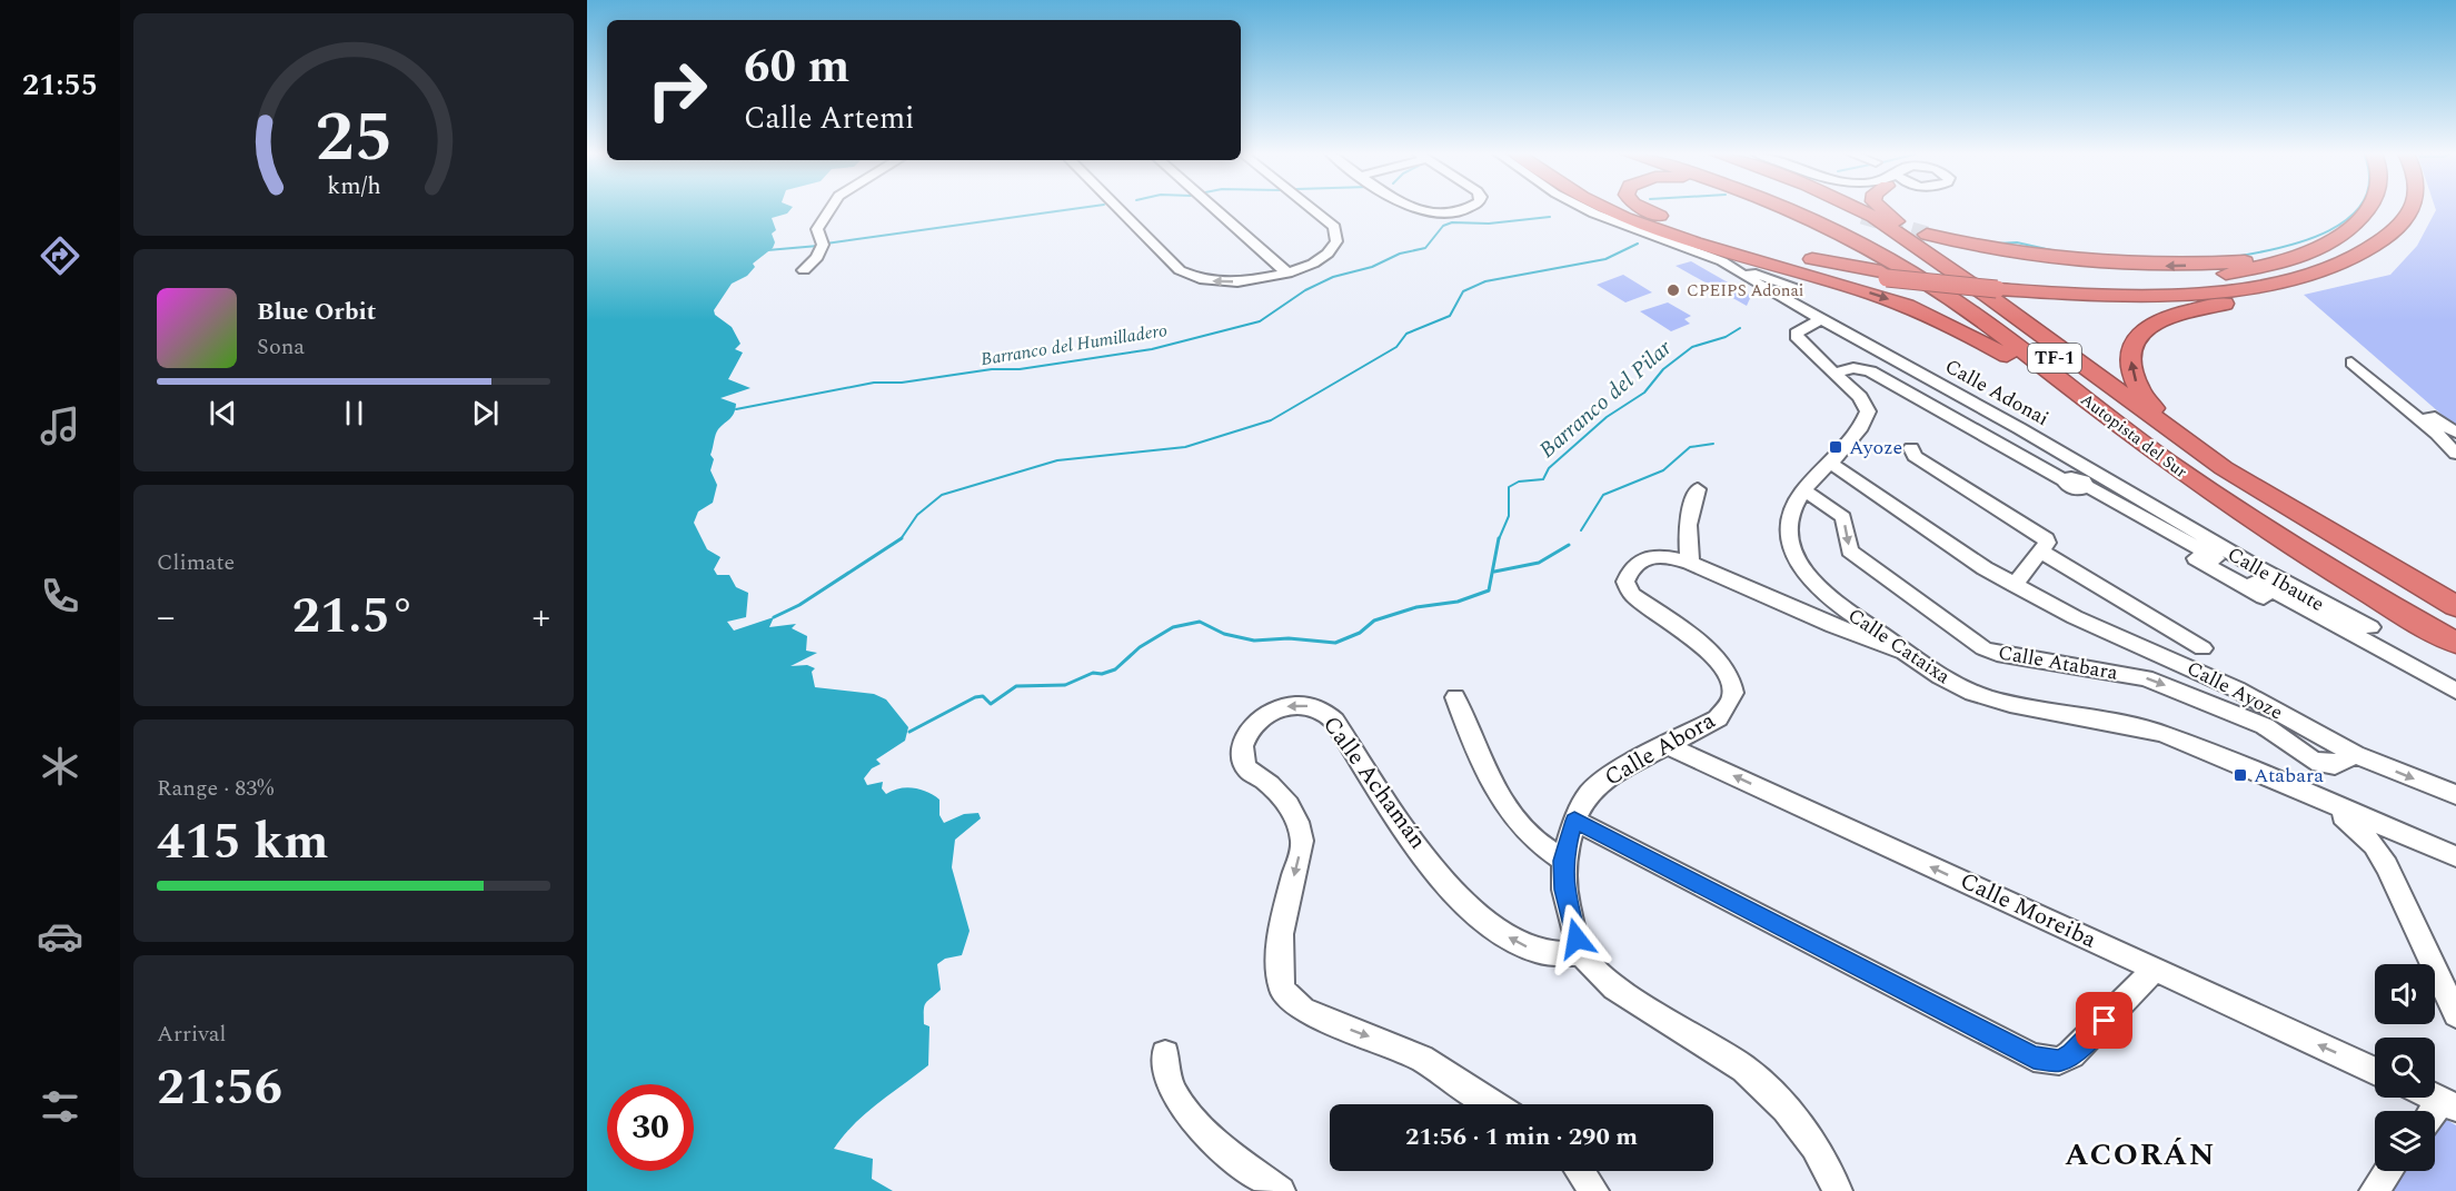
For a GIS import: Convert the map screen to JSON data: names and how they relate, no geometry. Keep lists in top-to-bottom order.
{
  "streets": {
    "highway": ["TF-1", "Autopista del Sur"],
    "street": [
      "Calle Adonai",
      "Calle Ibaute",
      "Calle Cataixa",
      "Calle Atabara",
      "Calle Ayoze",
      "Calle Abora",
      "Calle Achamán",
      "Calle Moreiba"
    ]
  },
  "crossings": [
    ["Calle Adonai", "Calle Ibaute"],
    ["Calle Adonai", "Calle Cataixa"],
    ["Calle Ibaute", "Calle Cataixa"],
    ["Calle Cataixa", "Calle Atabara"],
    ["Calle Cataixa", "Calle Ayoze"],
    ["Calle Cataixa", "Calle Abora"],
    ["Calle Atabara", "Calle Ayoze"],
    ["Calle Abora", "Calle Achamán"],
    ["Calle Abora", "Calle Moreiba"]
  ],
  "one_way": ["Calle Moreiba"],
  "districts": ["ACORÁN"],
  "water": ["Barranco del Humilladero", "Barranco del Pilar"],
  "places": {
    "other": ["CPEIPS Adonai"],
    "transit": ["Ayoze", "Atabara"]
  },
  "page": {
    "tabs": "21:55",
    "turn": ["60 m", "Calle Artemi"],
    "song": ["Blue Orbit", "Sona"],
    "tile": [
      "Climate",
      ["Range · 83%", "415 km"],
      ["Arrival", "21:56"]
    ],
    "heat": ["−", "21.5°", "+"],
    "limit": "30",
    "trip": "21:56 · 1 min · 290 m",
    "gauge": ["25", "km/h"]
  }
}
